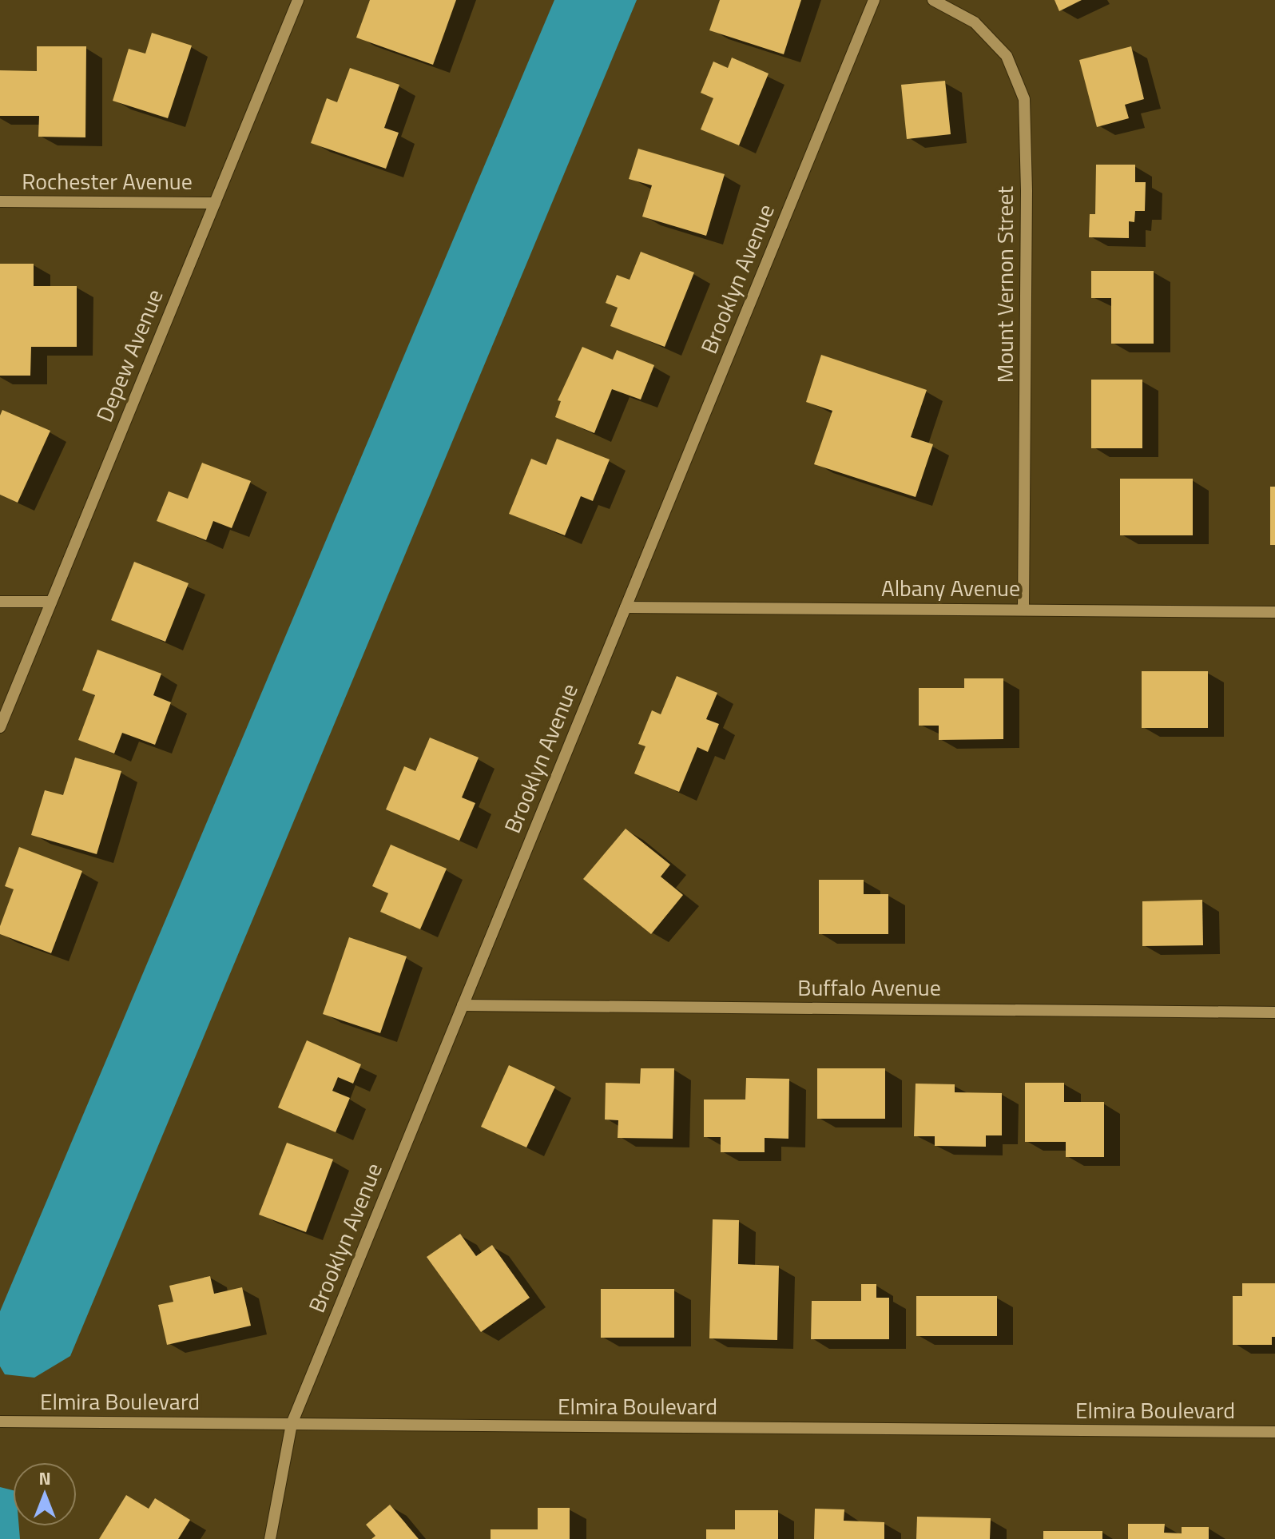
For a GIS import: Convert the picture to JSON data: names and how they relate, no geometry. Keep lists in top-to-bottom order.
{
  "streets": {
    "street": [
      "Rochester Avenue",
      "Brooklyn Avenue",
      "Mount Vernon Street",
      "Depew Avenue",
      "Albany Avenue",
      "Buffalo Avenue",
      "Elmira Boulevard"
    ]
  },
  "crossings": [
    ["Rochester Avenue", "Depew Avenue"],
    ["Brooklyn Avenue", "Albany Avenue"],
    ["Brooklyn Avenue", "Buffalo Avenue"],
    ["Brooklyn Avenue", "Elmira Boulevard"],
    ["Mount Vernon Street", "Albany Avenue"]
  ],
  "north": "top"
}
